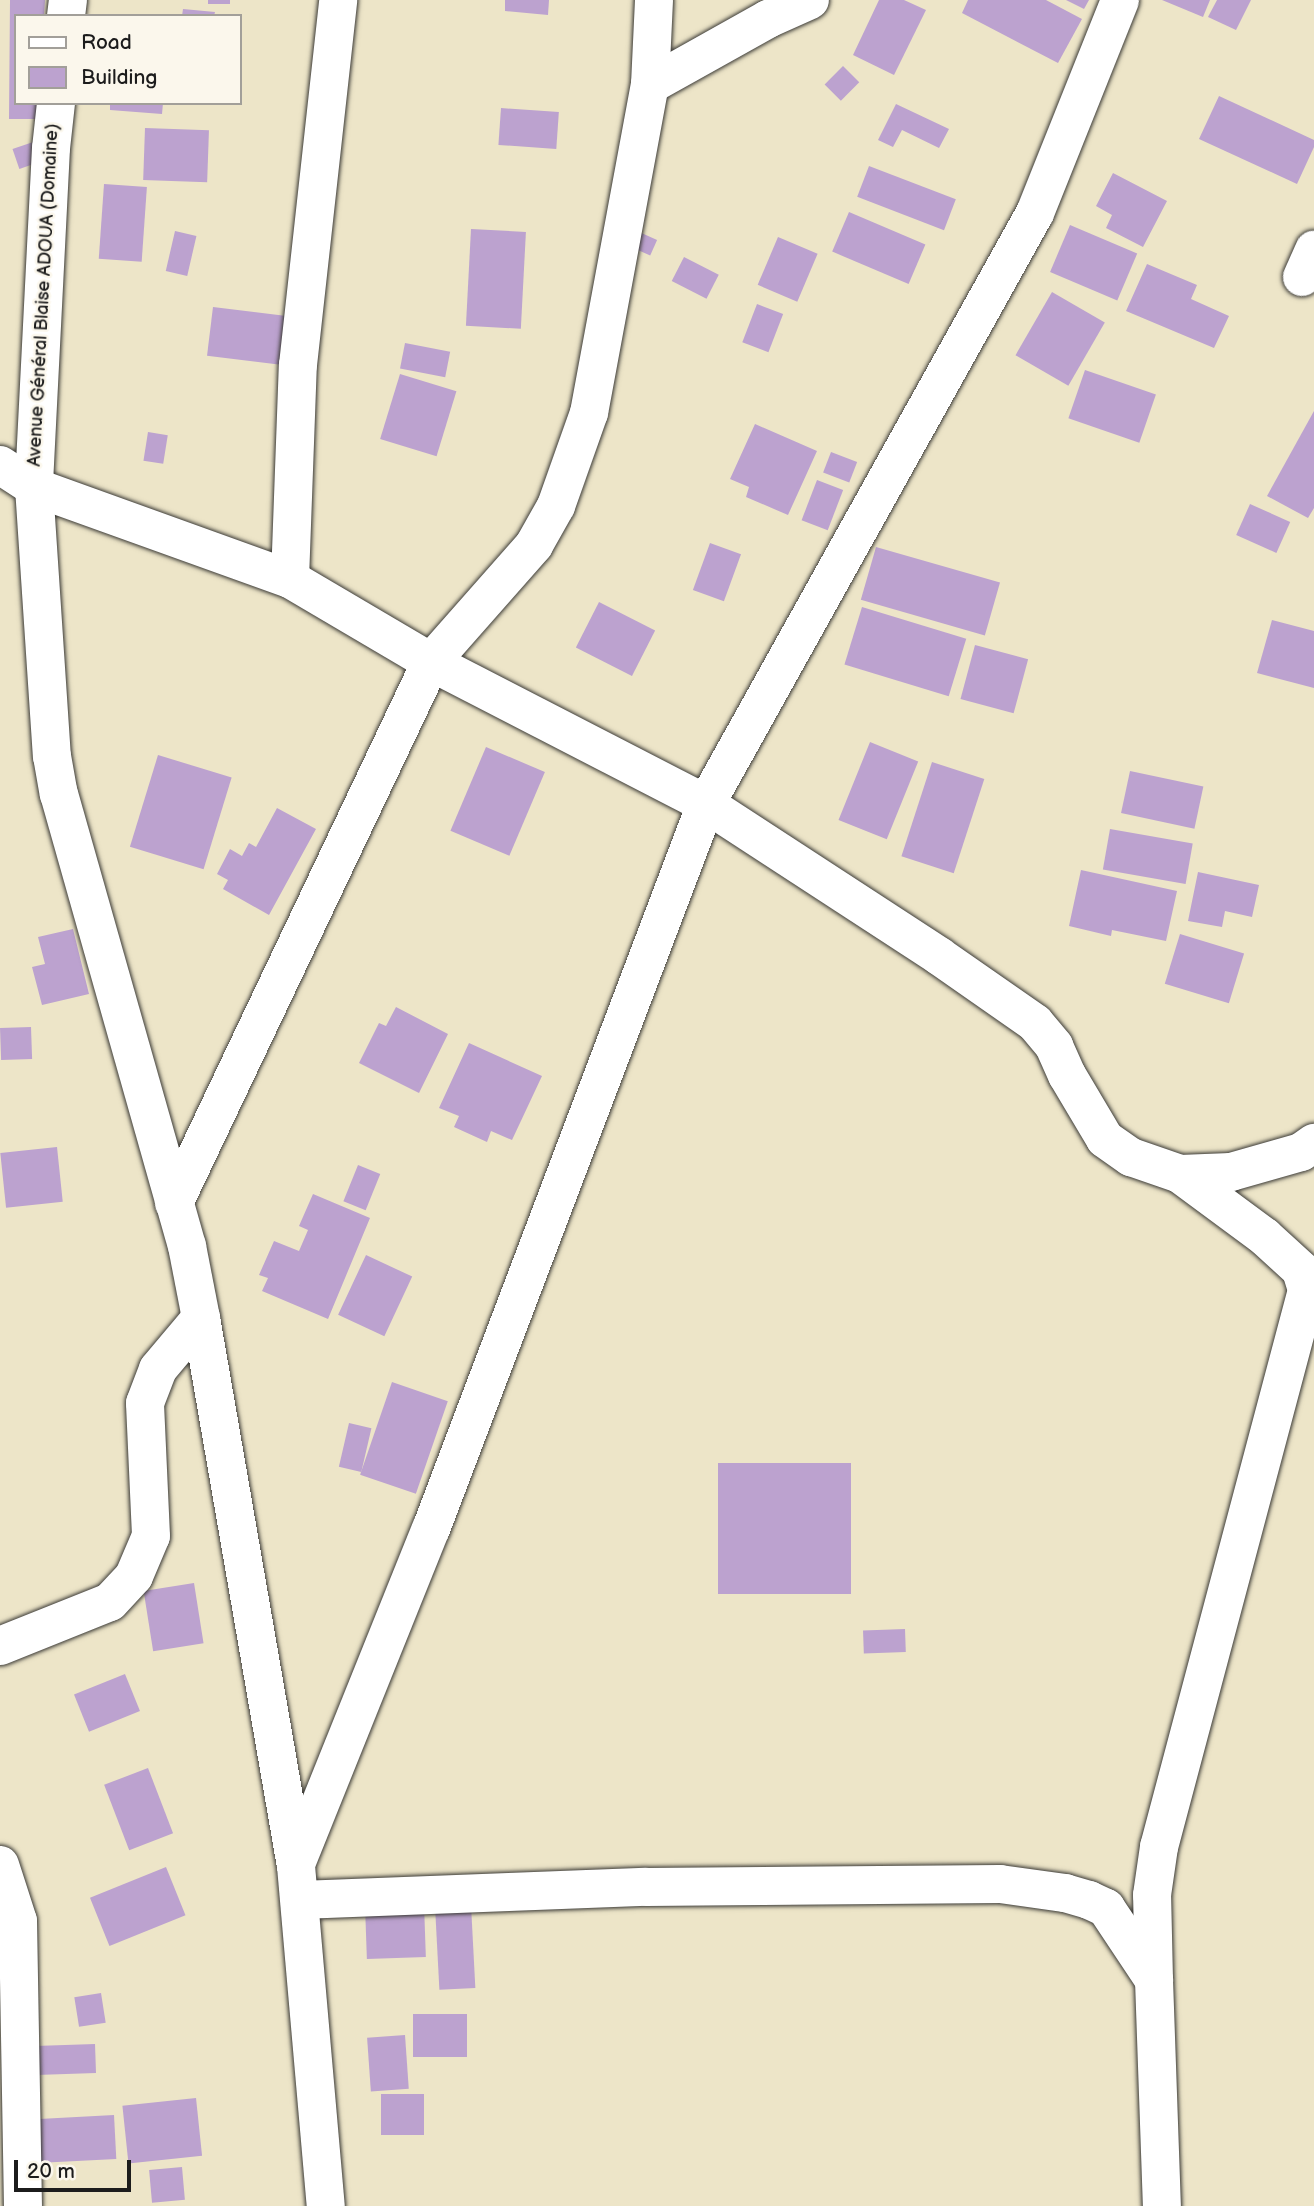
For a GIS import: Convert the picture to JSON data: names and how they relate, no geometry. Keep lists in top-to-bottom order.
{
  "streets": {
    "street": ["Avenue Général Blaise ADOUA (Domaine)"]
  },
  "legend": ["Road", "Building"],
  "scale_bar": "20 m"
}
